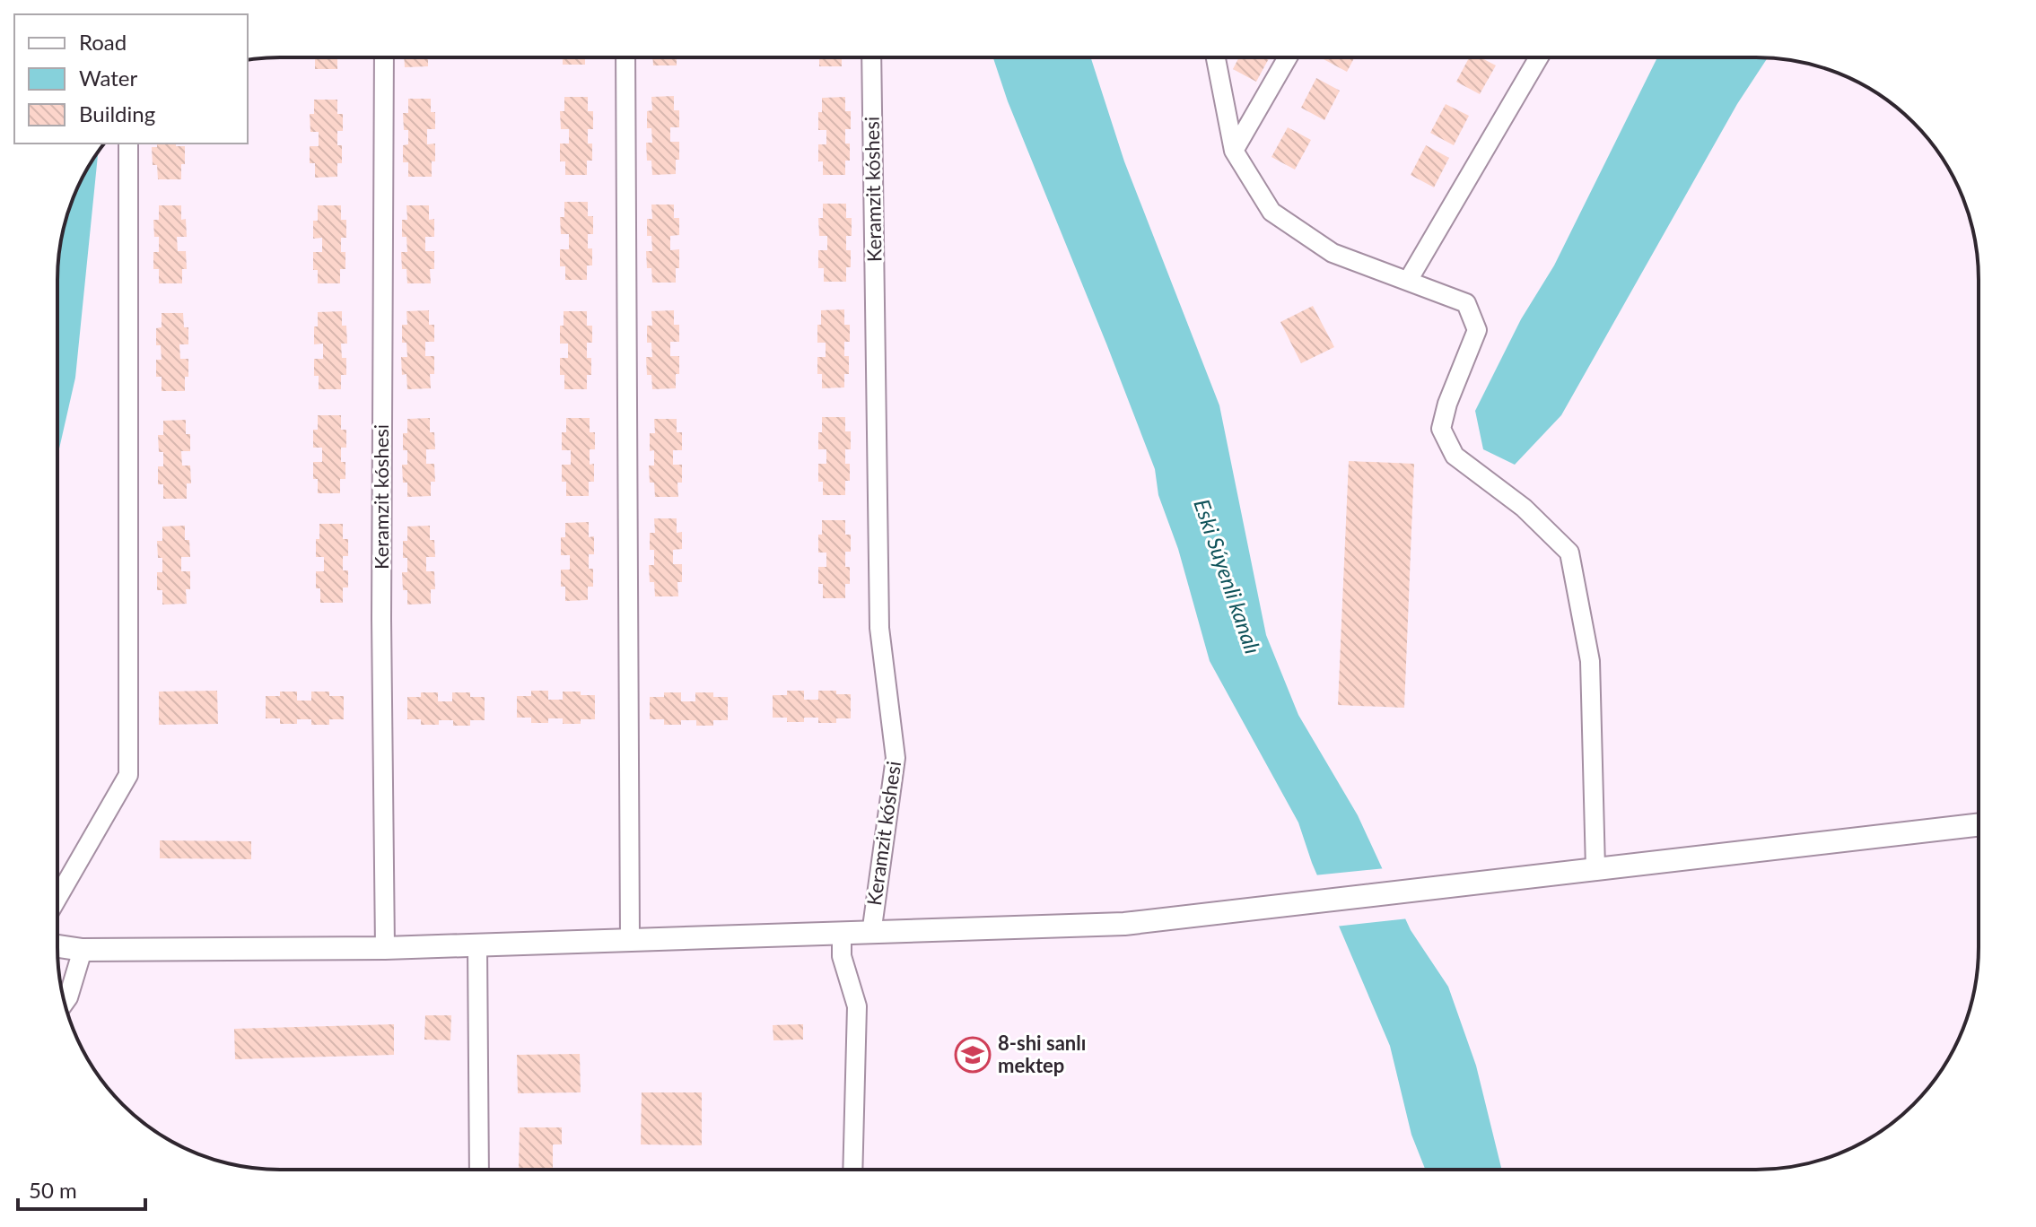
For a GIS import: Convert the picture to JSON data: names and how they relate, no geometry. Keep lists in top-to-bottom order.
{
  "streets": {
    "street": ["Keramzit kóshesi"]
  },
  "water": ["Eski Súyenli kanalı"],
  "places": {
    "school or university": ["8-shi sanlı mektep"]
  },
  "legend": ["Road", "Water", "Building"],
  "scale_bar": "50 m"
}
